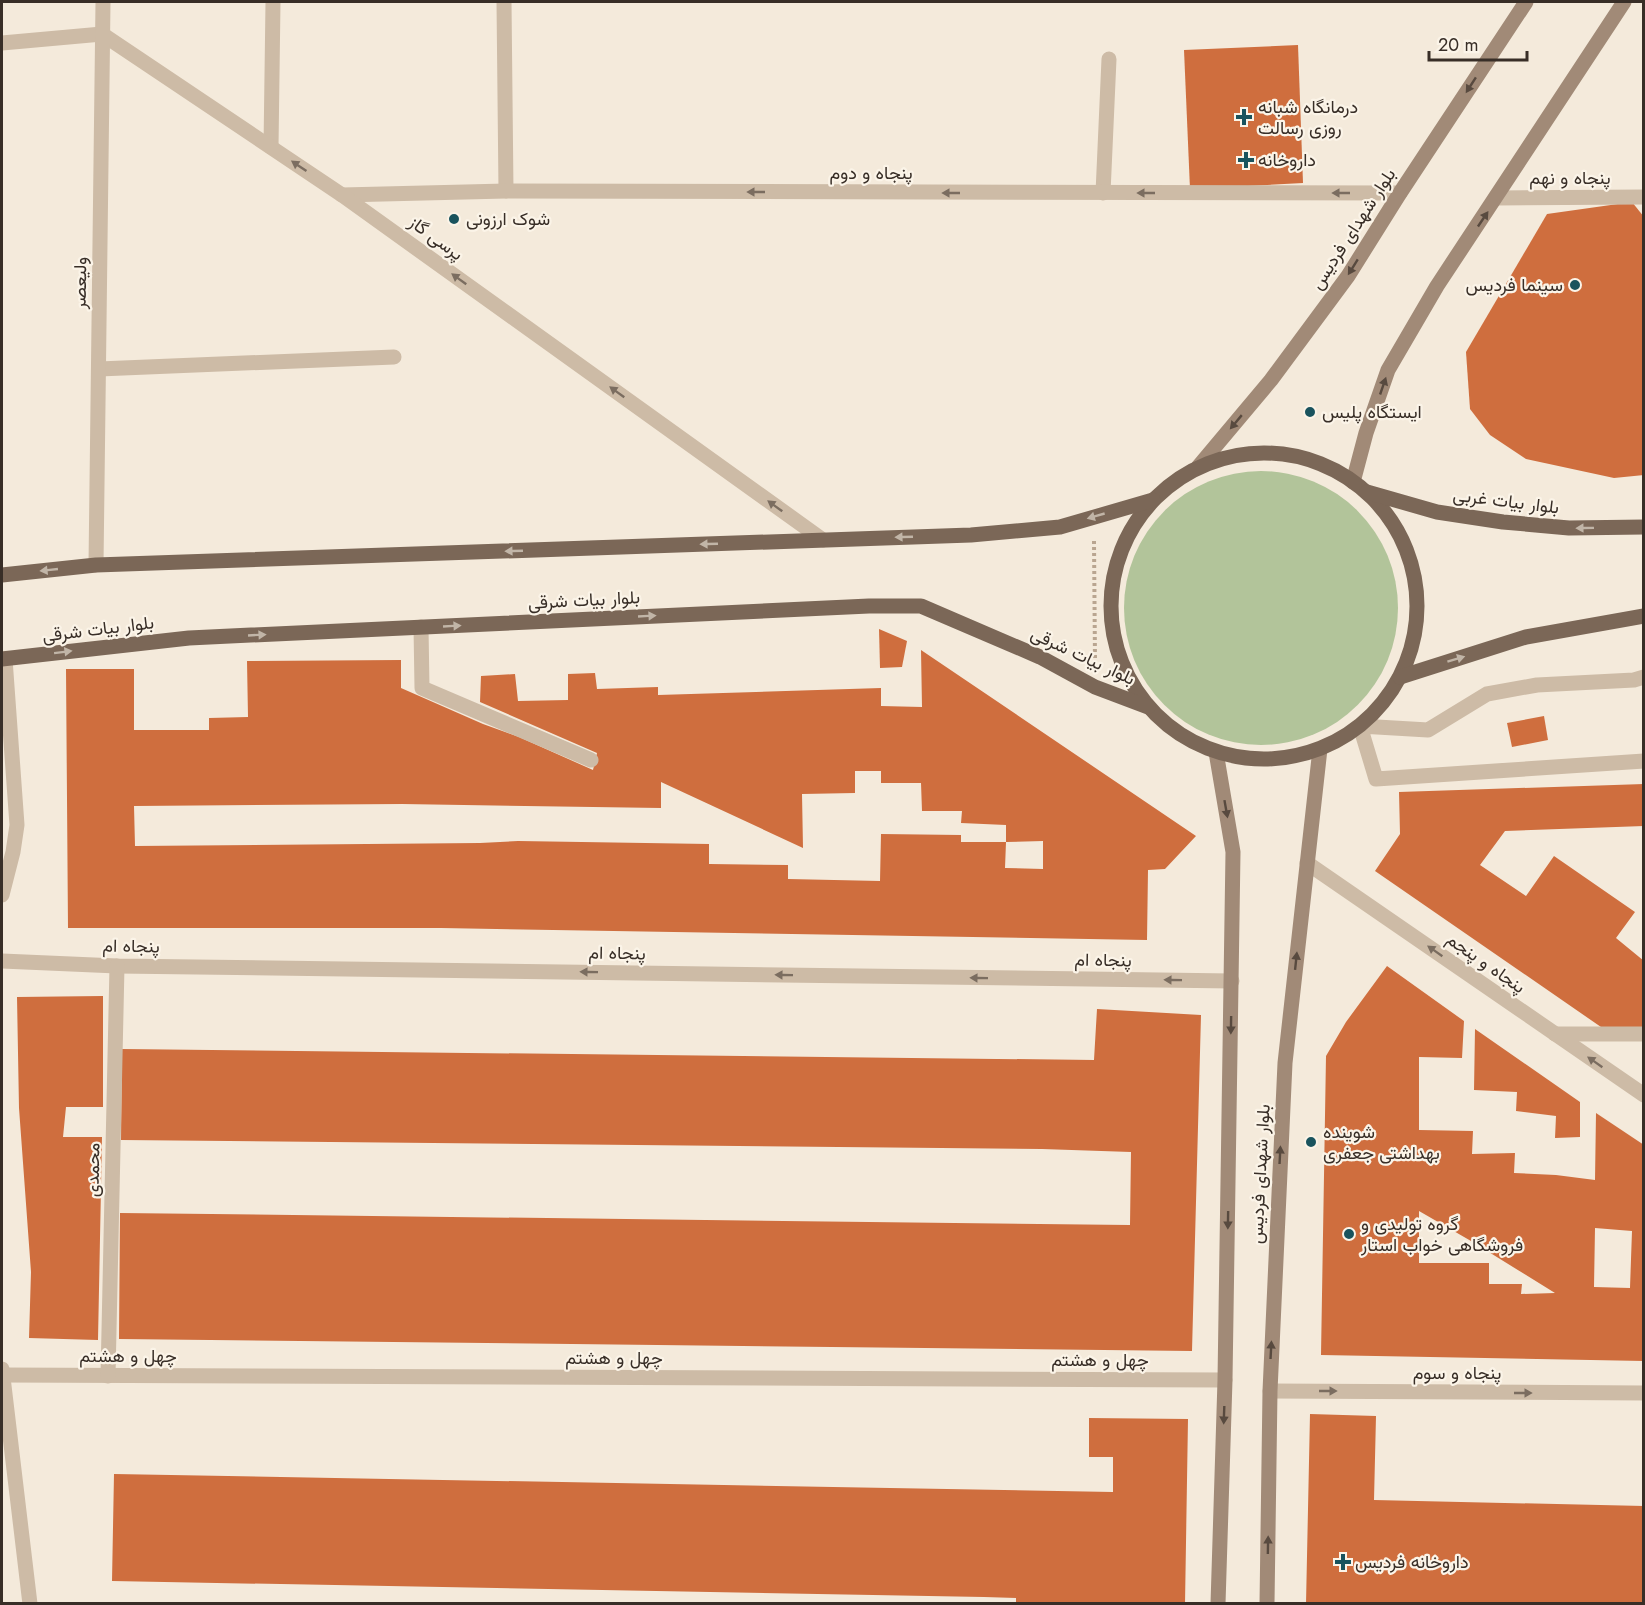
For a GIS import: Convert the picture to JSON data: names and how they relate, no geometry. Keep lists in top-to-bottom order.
{
  "streets": {
    "main road": ["بلوار شهدای فردیس", "بلوار بیات غربی", "بلوار بیات شرقی"],
    "street": [
      "پنجاه و دوم",
      "پنجاه و نهم",
      "پرسی گاز",
      "ولیعصر",
      "پنجاه ام",
      "پنجاه و پنجم",
      "محمدی",
      "چهل و هشتم",
      "پنجاه و سوم"
    ]
  },
  "crossings": [
    ["پنجاه و دوم", "بلوار شهدای فردیس"],
    ["پنجاه و دوم", "پرسی گاز"],
    ["بلوار شهدای فردیس", "پنجاه ام"],
    ["بلوار شهدای فردیس", "پنجاه و پنجم"],
    ["بلوار شهدای فردیس", "چهل و هشتم"],
    ["بلوار شهدای فردیس", "پنجاه و سوم"],
    ["پرسی گاز", "ولیعصر"],
    ["پنجاه ام", "محمدی"],
    ["محمدی", "چهل و هشتم"]
  ],
  "one_way": [
    "پنجاه و دوم",
    "پرسی گاز",
    "پنجاه ام",
    "پنجاه و پنجم",
    "پنجاه و سوم"
  ],
  "places": {
    "health": ["درمانگاه شبانه روزی رسالت", "داروخانه", "داروخانه فردیس"],
    "other": [
      "شوک ارزونی",
      "سینما فردیس",
      "ایستگاه پلیس",
      "شوینده بهداشتی جعفری",
      "گروه تولیدی و فروشگاهی خواب استار"
    ]
  },
  "scale_bar": "20 m"
}
